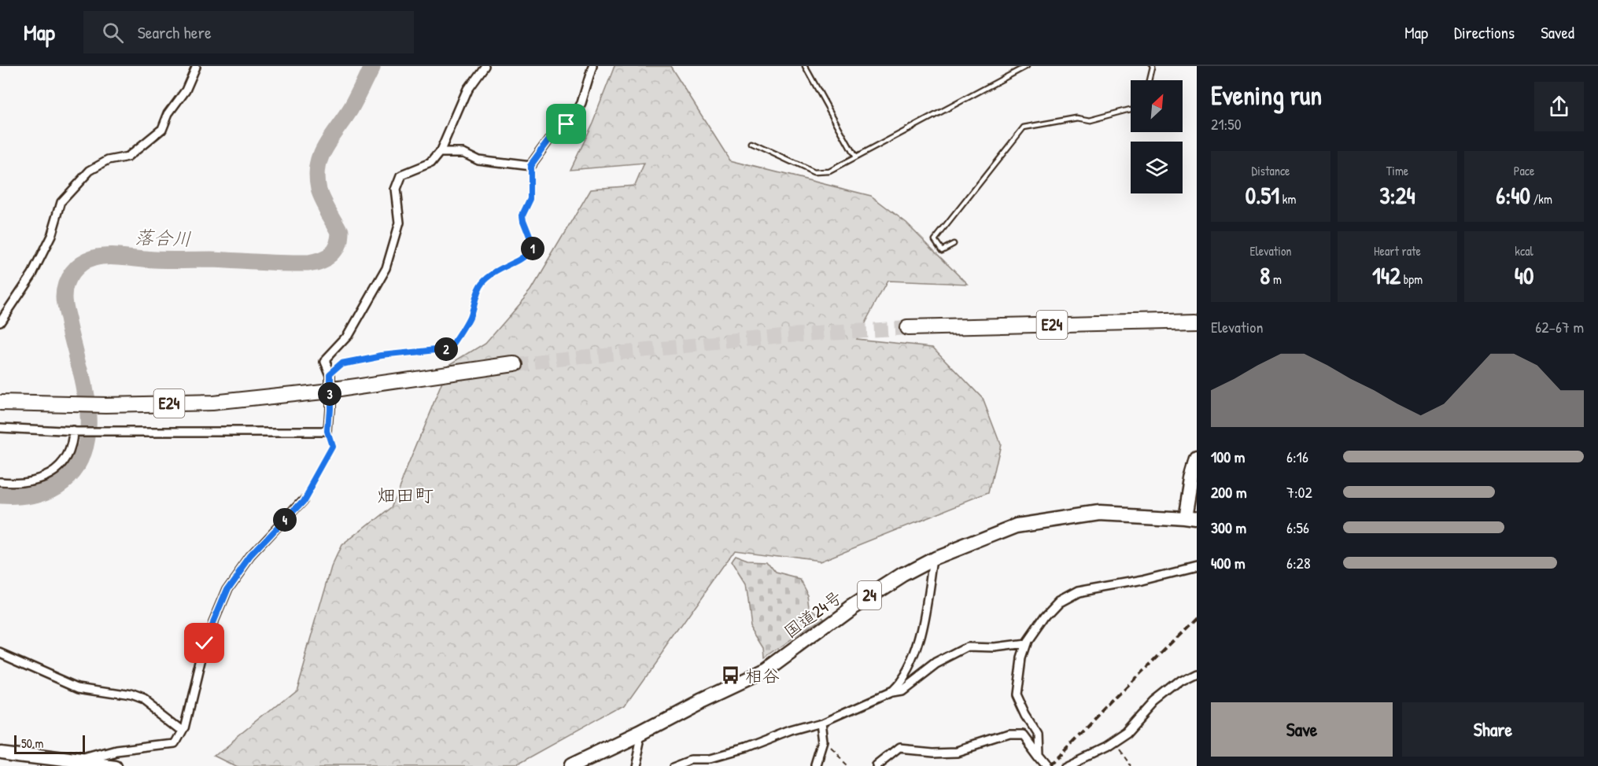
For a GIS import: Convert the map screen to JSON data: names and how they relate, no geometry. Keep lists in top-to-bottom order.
{
  "streets": {
    "highway": ["E24", "24", "国道24号"]
  },
  "crossings": [
    ["24", "国道24号"]
  ],
  "districts": ["畑田町"],
  "water": ["落合川"],
  "places": {
    "bus stop": ["相谷"]
  },
  "scale_bar": "50 m",
  "north": "top right",
  "page": {
    "header": "Map",
    "search": "Search here",
    "nav": ["Map", "Directions", "Saved"],
    "heading": ["Evening run", "21:50"],
    "stats": [
      ["Distance", "0.51 km"],
      ["Time", "3:24"],
      ["Pace", "6:40 /km"],
      ["Elevation", "8 m"],
      ["Heart rate", "142 bpm"],
      ["kcal", "40"]
    ],
    "pins": [
      "1",
      "2",
      "3",
      "4"
    ],
    "chart": ["Elevation", "62–67 m"],
    "list": [
      {
        "name": "100 m",
        "note": "6:16"
      },
      {
        "name": "200 m",
        "note": "7:02"
      },
      {
        "name": "300 m",
        "note": "6:56"
      },
      {
        "name": "400 m",
        "note": "6:28"
      }
    ],
    "buttons": ["Save", "Share"],
    "scale": "50 m"
  }
}
